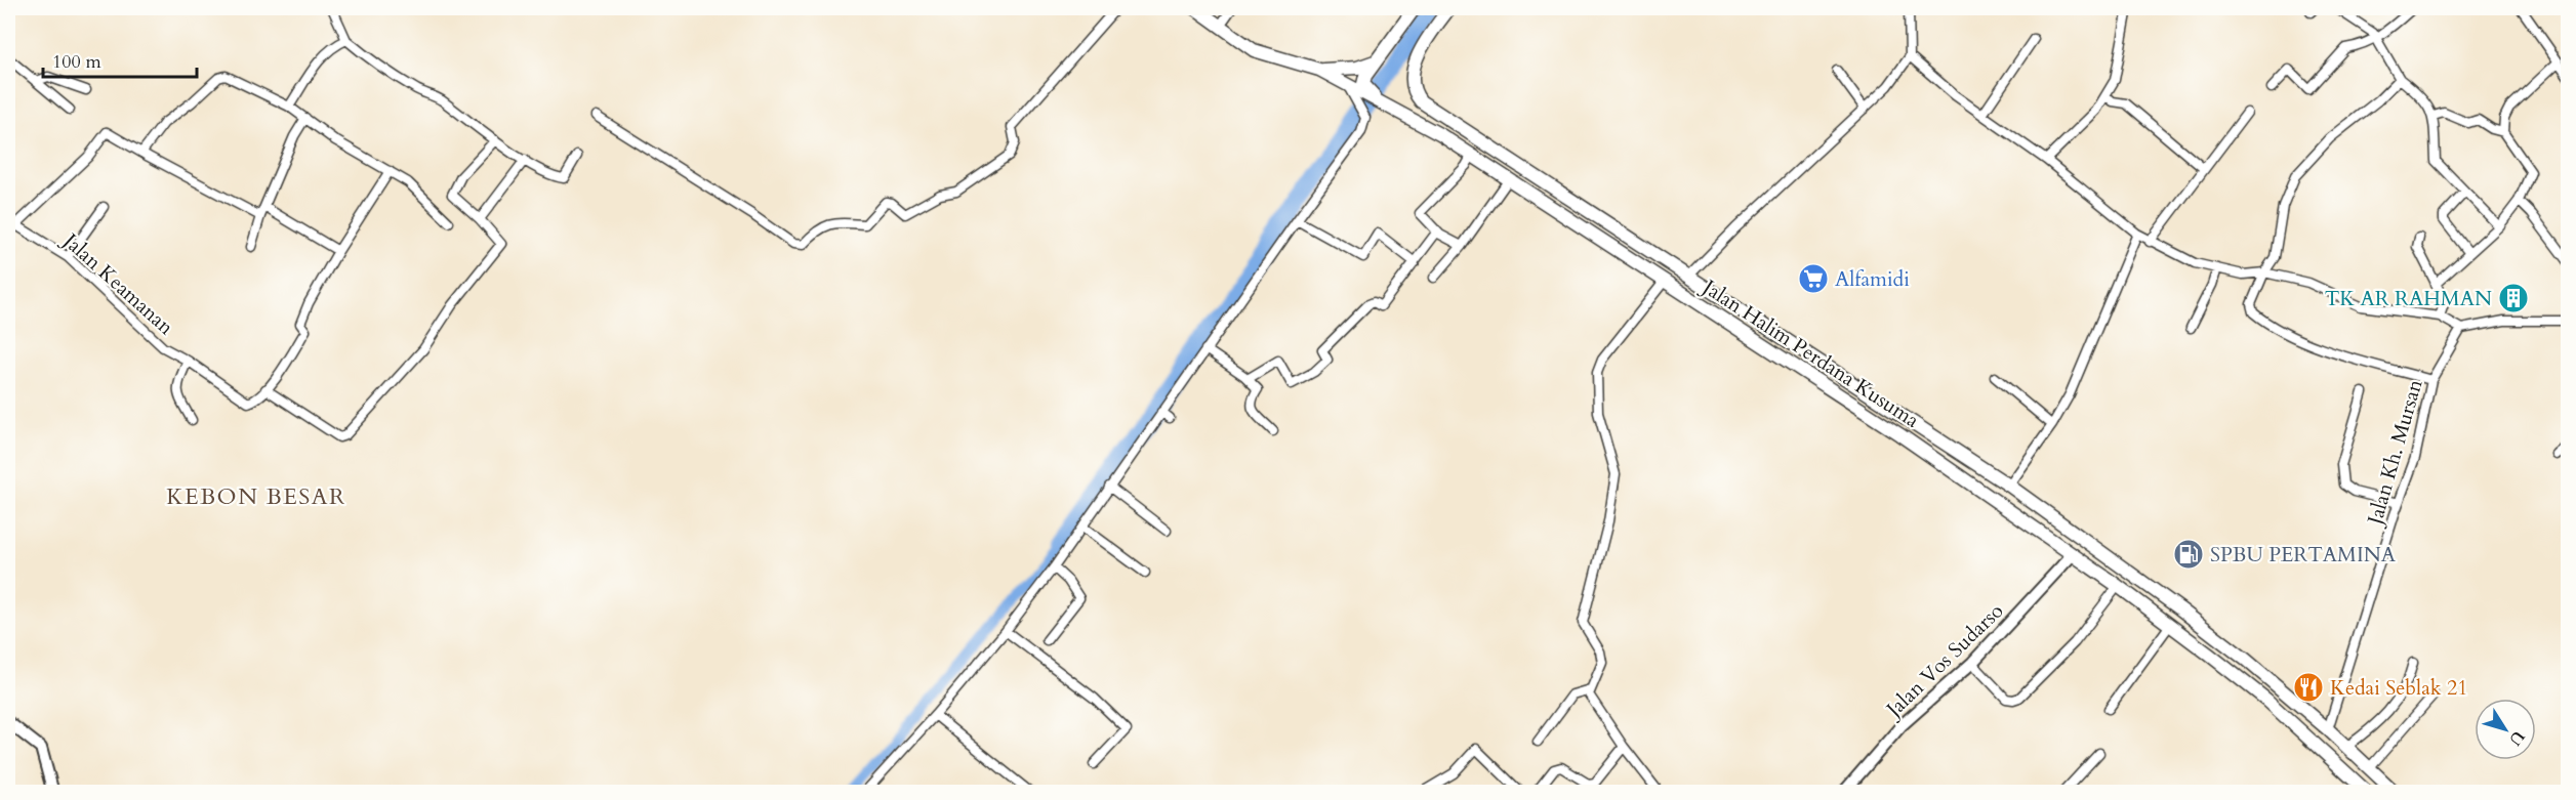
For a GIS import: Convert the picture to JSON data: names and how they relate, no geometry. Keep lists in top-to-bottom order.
{
  "streets": {
    "main road": ["Jalan Halim Perdana Kusuma"],
    "street": ["Jalan Keamanan", "Jalan Kh. Mursan", "Jalan Vos Sudarso"]
  },
  "crossings": [
    ["Jalan Halim Perdana Kusuma", "Jalan Kh. Mursan"],
    ["Jalan Halim Perdana Kusuma", "Jalan Vos Sudarso"]
  ],
  "districts": ["KEBON BESAR"],
  "places": {
    "supermarket": ["Alfamidi"],
    "building": ["TK AR RAHMAN"],
    "fuel station": ["SPBU PERTAMINA"],
    "restaurant": ["Kedai Seblak 21"]
  },
  "scale_bar": "100 m",
  "north": "bottom right"
}
